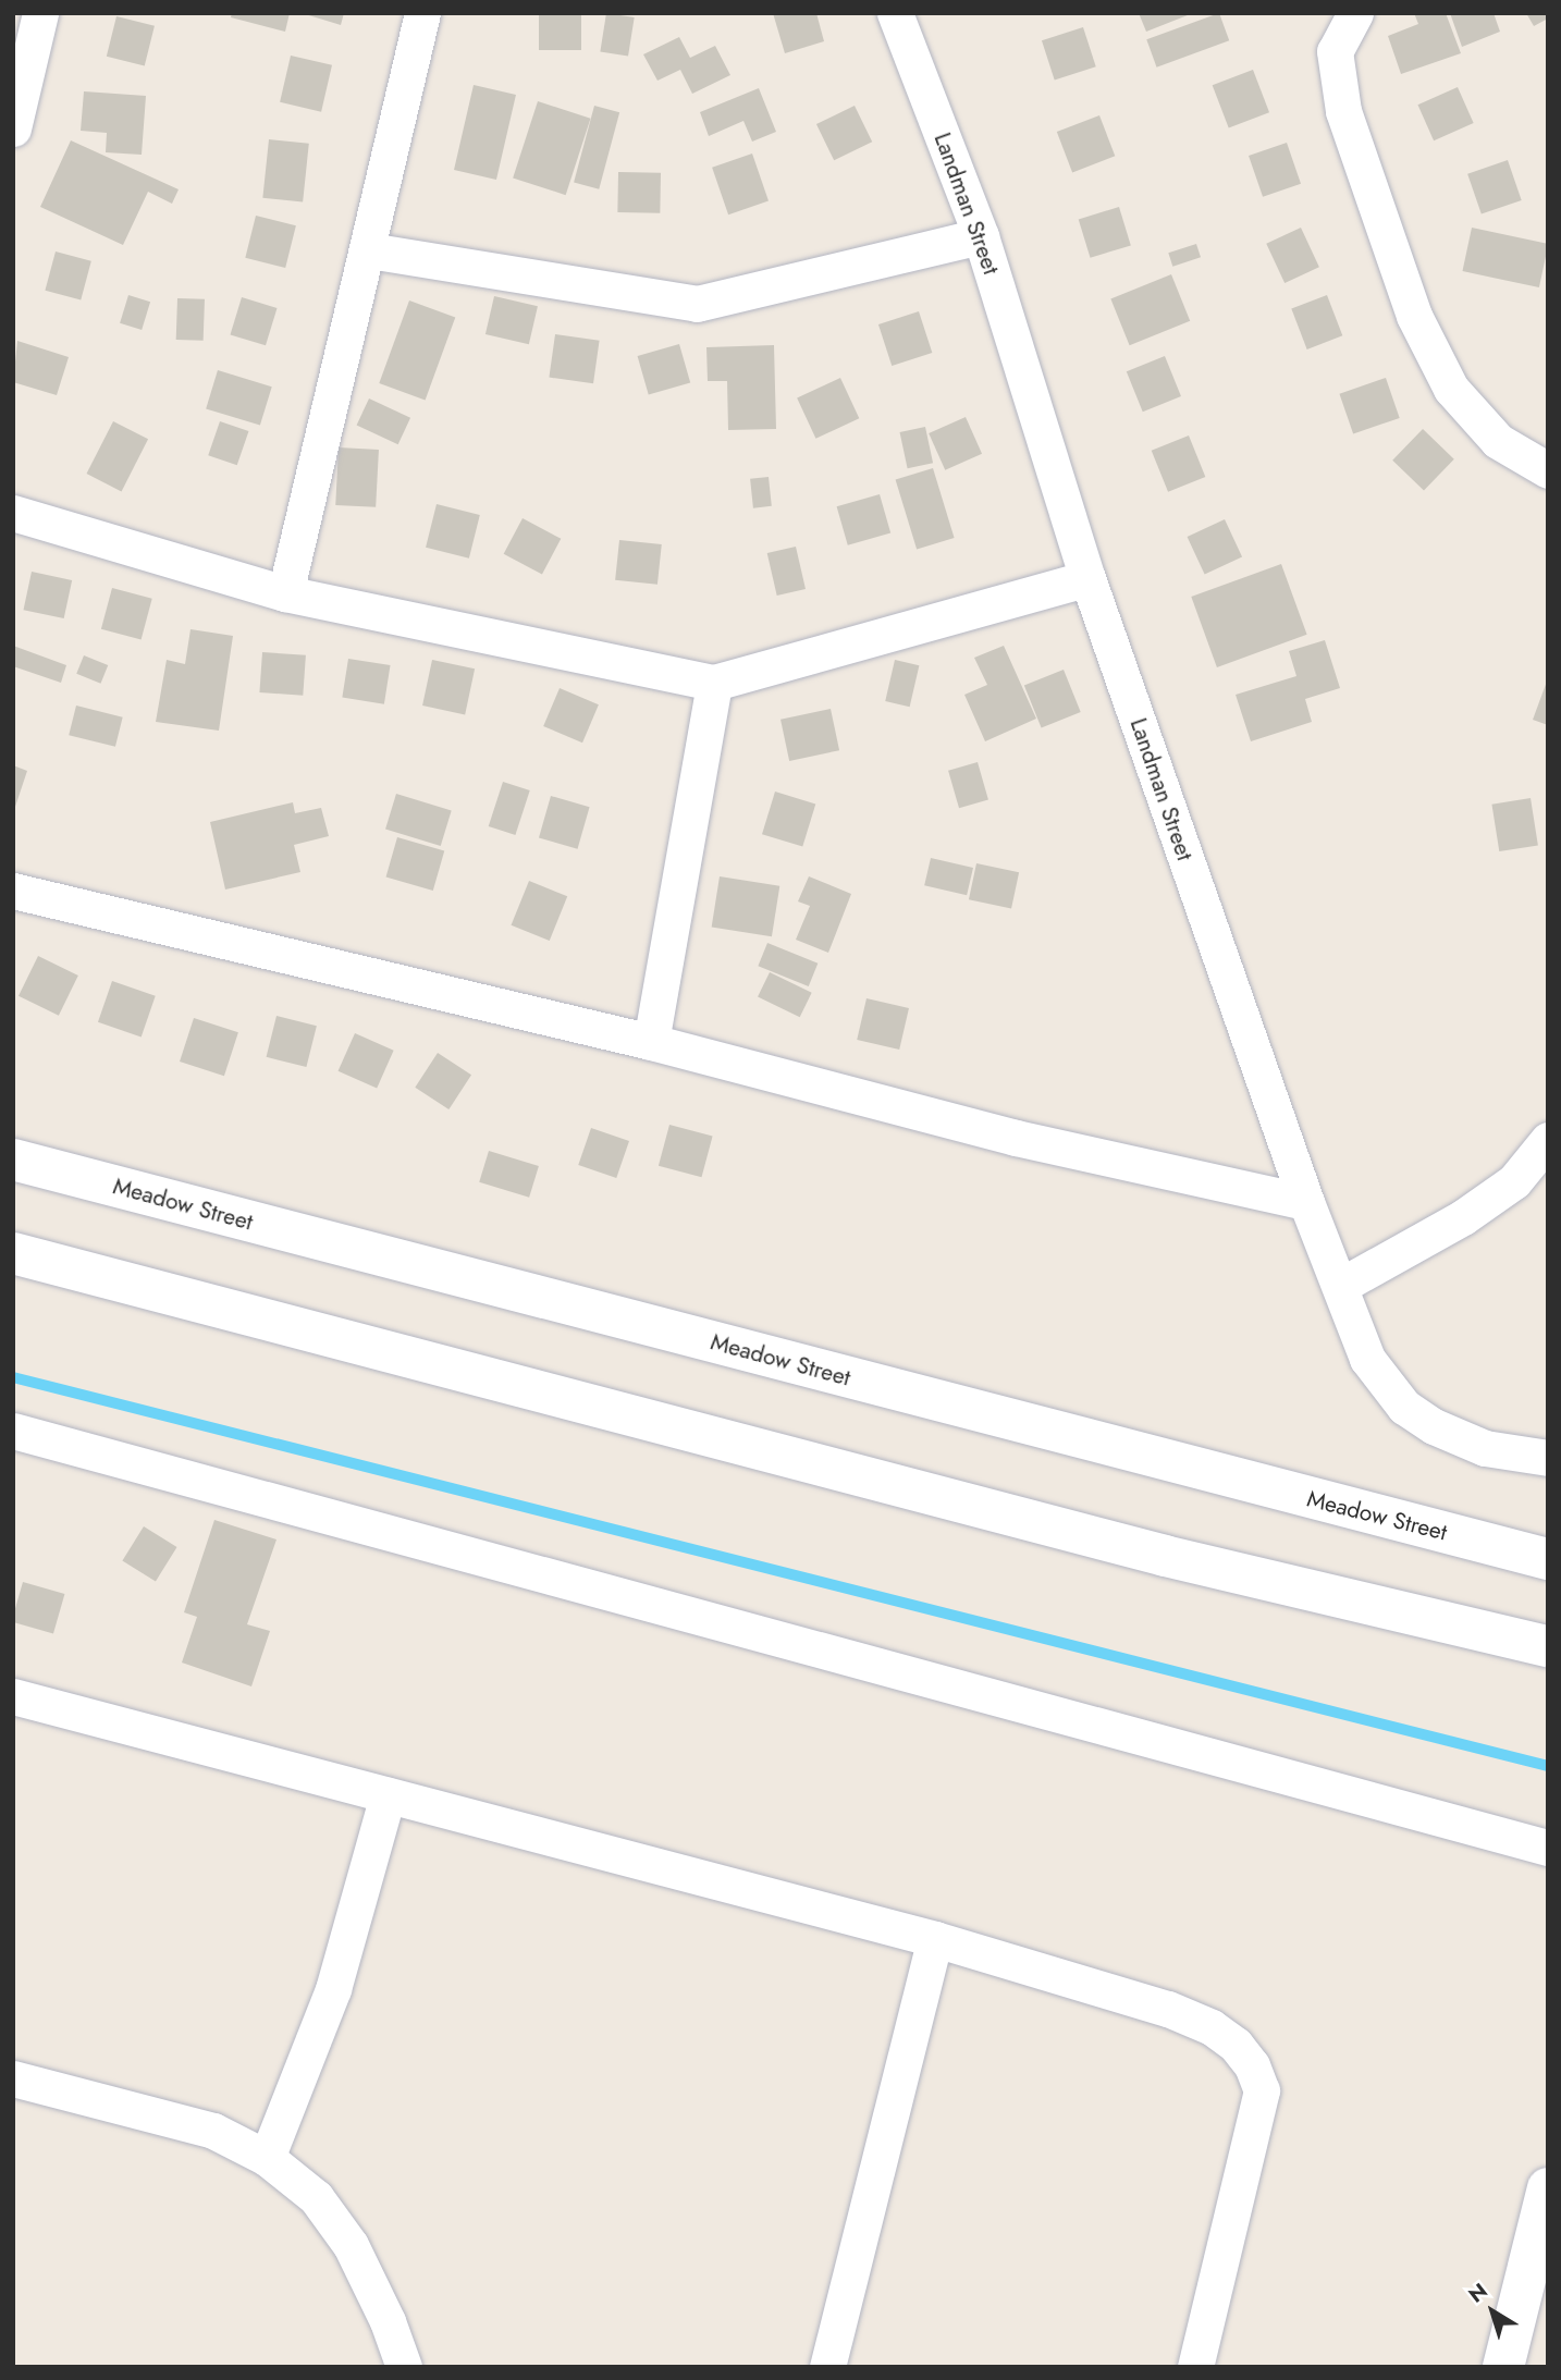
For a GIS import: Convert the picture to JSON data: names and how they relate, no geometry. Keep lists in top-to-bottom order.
{
  "streets": {
    "street": ["Landman Street", "Meadow Street"]
  },
  "north": "top left"
}
